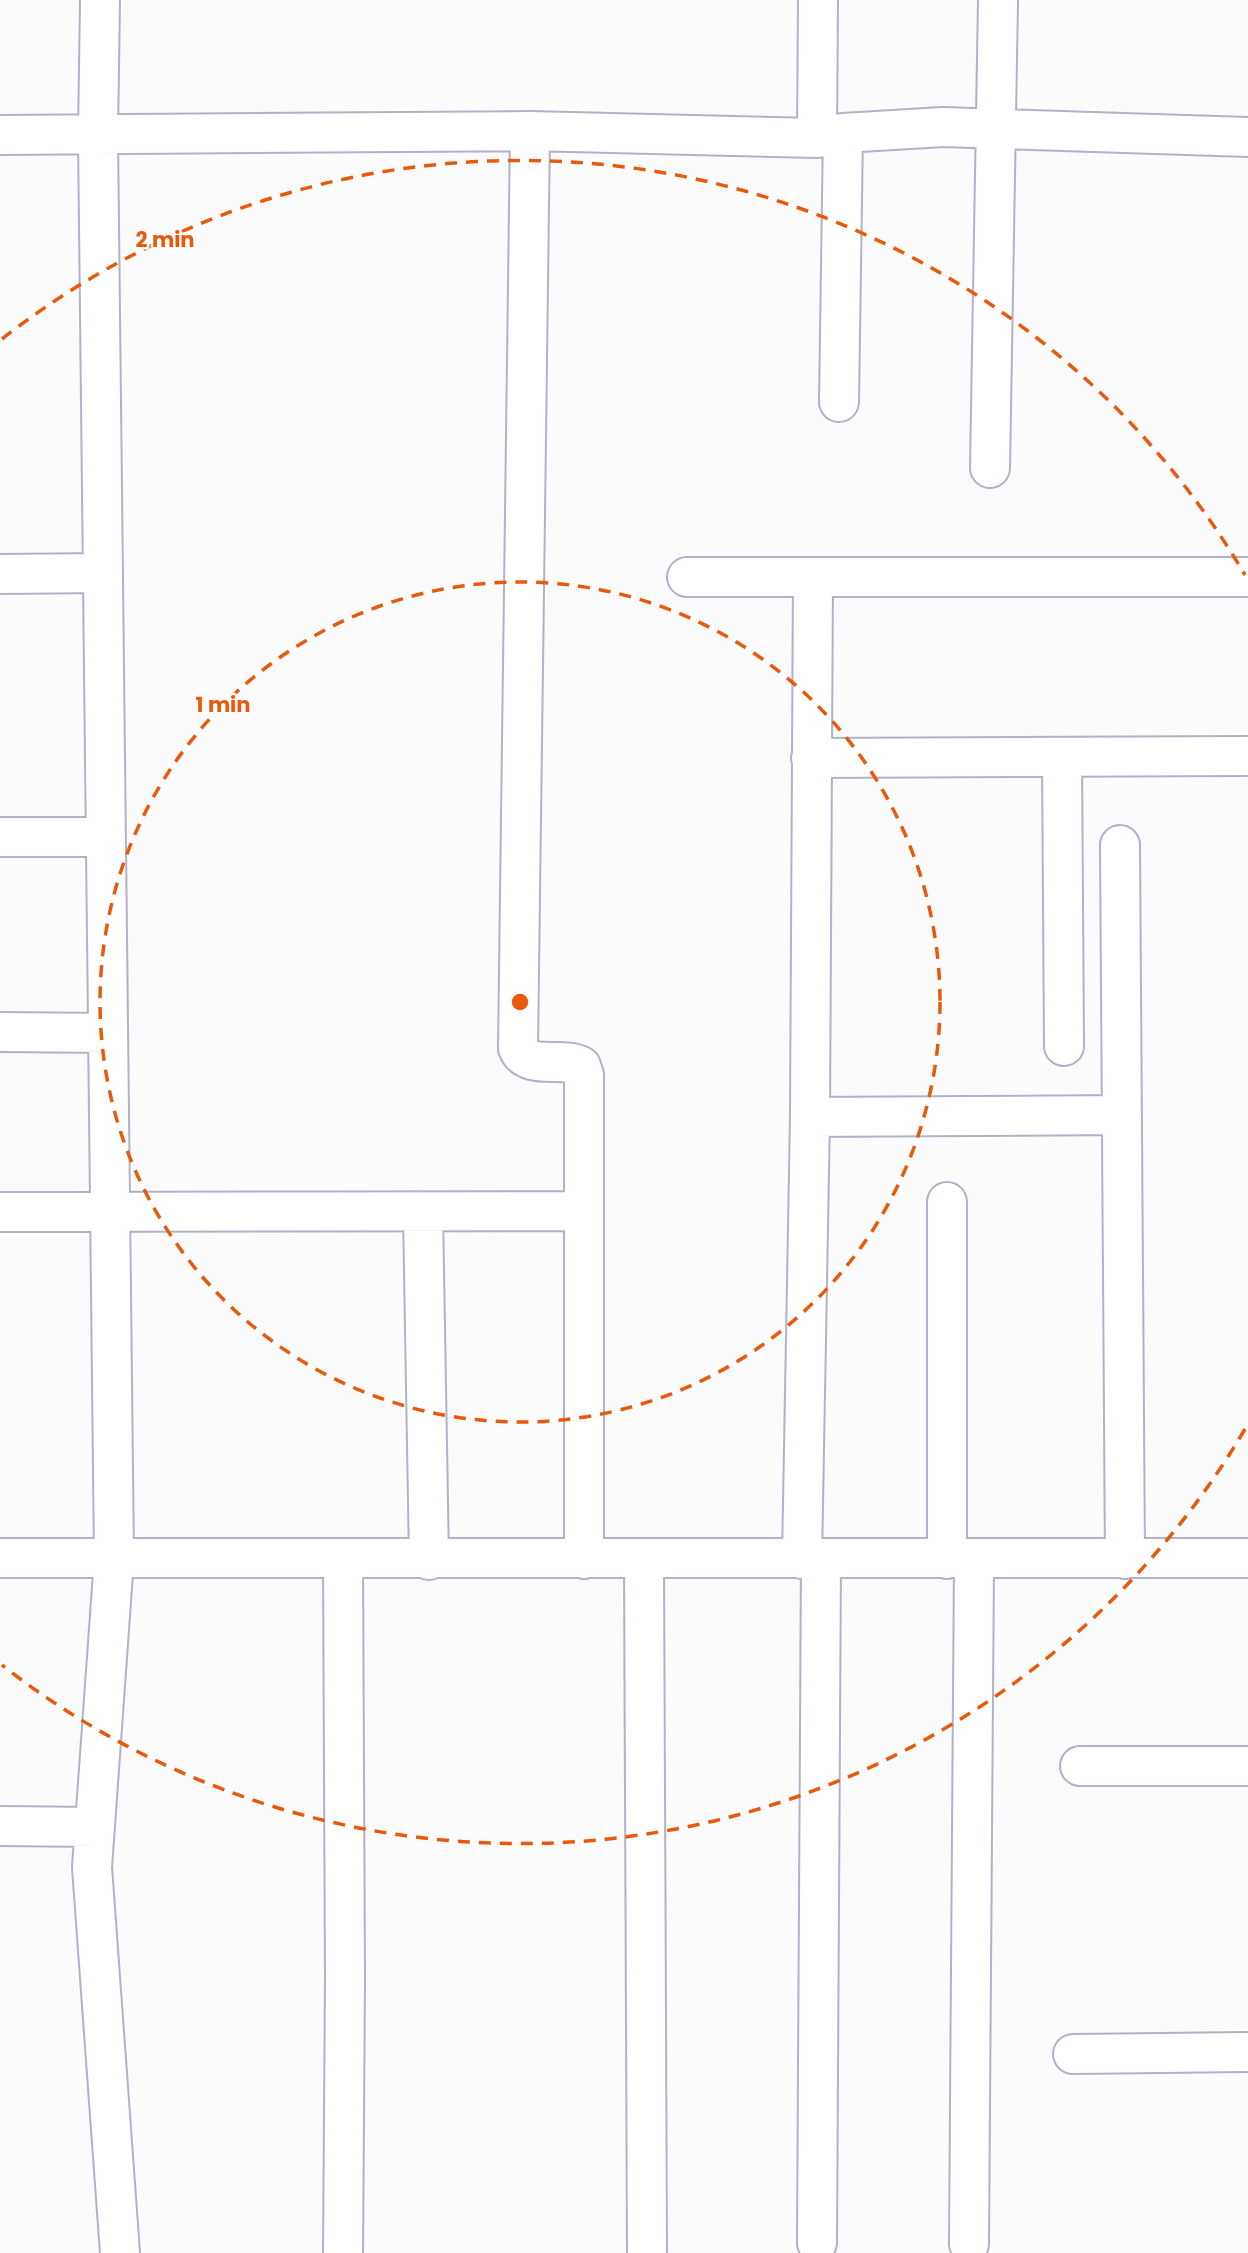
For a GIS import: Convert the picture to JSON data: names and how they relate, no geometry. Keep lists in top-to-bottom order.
{
  "rings": ["2 min", "1 min"]
}
